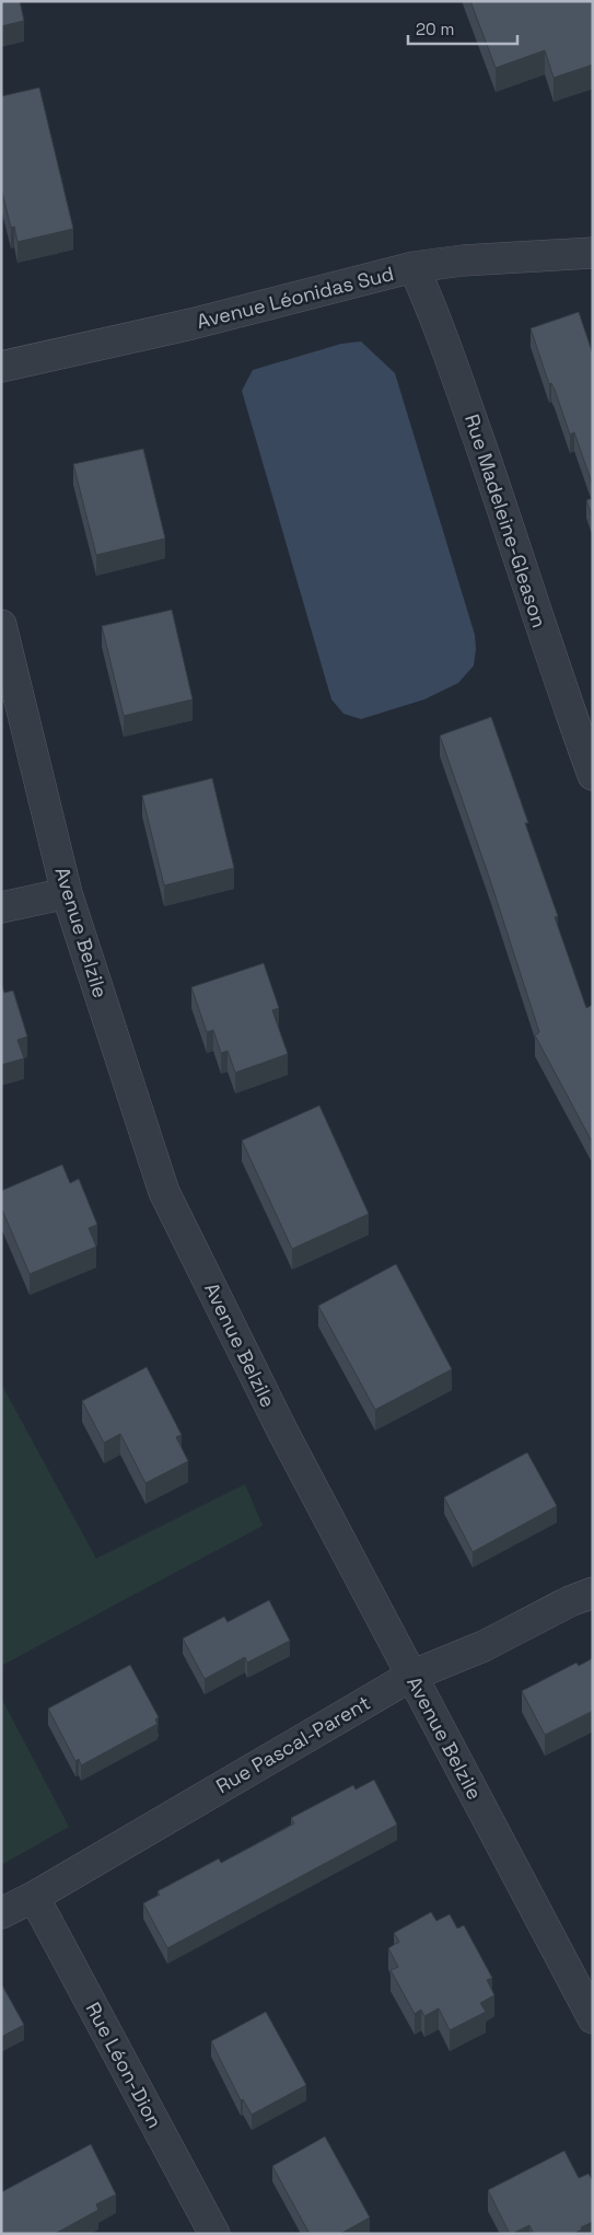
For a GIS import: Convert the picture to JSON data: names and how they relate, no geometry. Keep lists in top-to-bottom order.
{
  "streets": {
    "street": [
      "Avenue Léonidas Sud",
      "Rue Madeleine-Gleason",
      "Avenue Belzile",
      "Rue Pascal-Parent",
      "Rue Léon-Dion"
    ]
  },
  "crossings": [
    ["Avenue Léonidas Sud", "Rue Madeleine-Gleason"],
    ["Avenue Belzile", "Rue Pascal-Parent"],
    ["Rue Pascal-Parent", "Rue Léon-Dion"]
  ],
  "scale_bar": "20 m"
}
